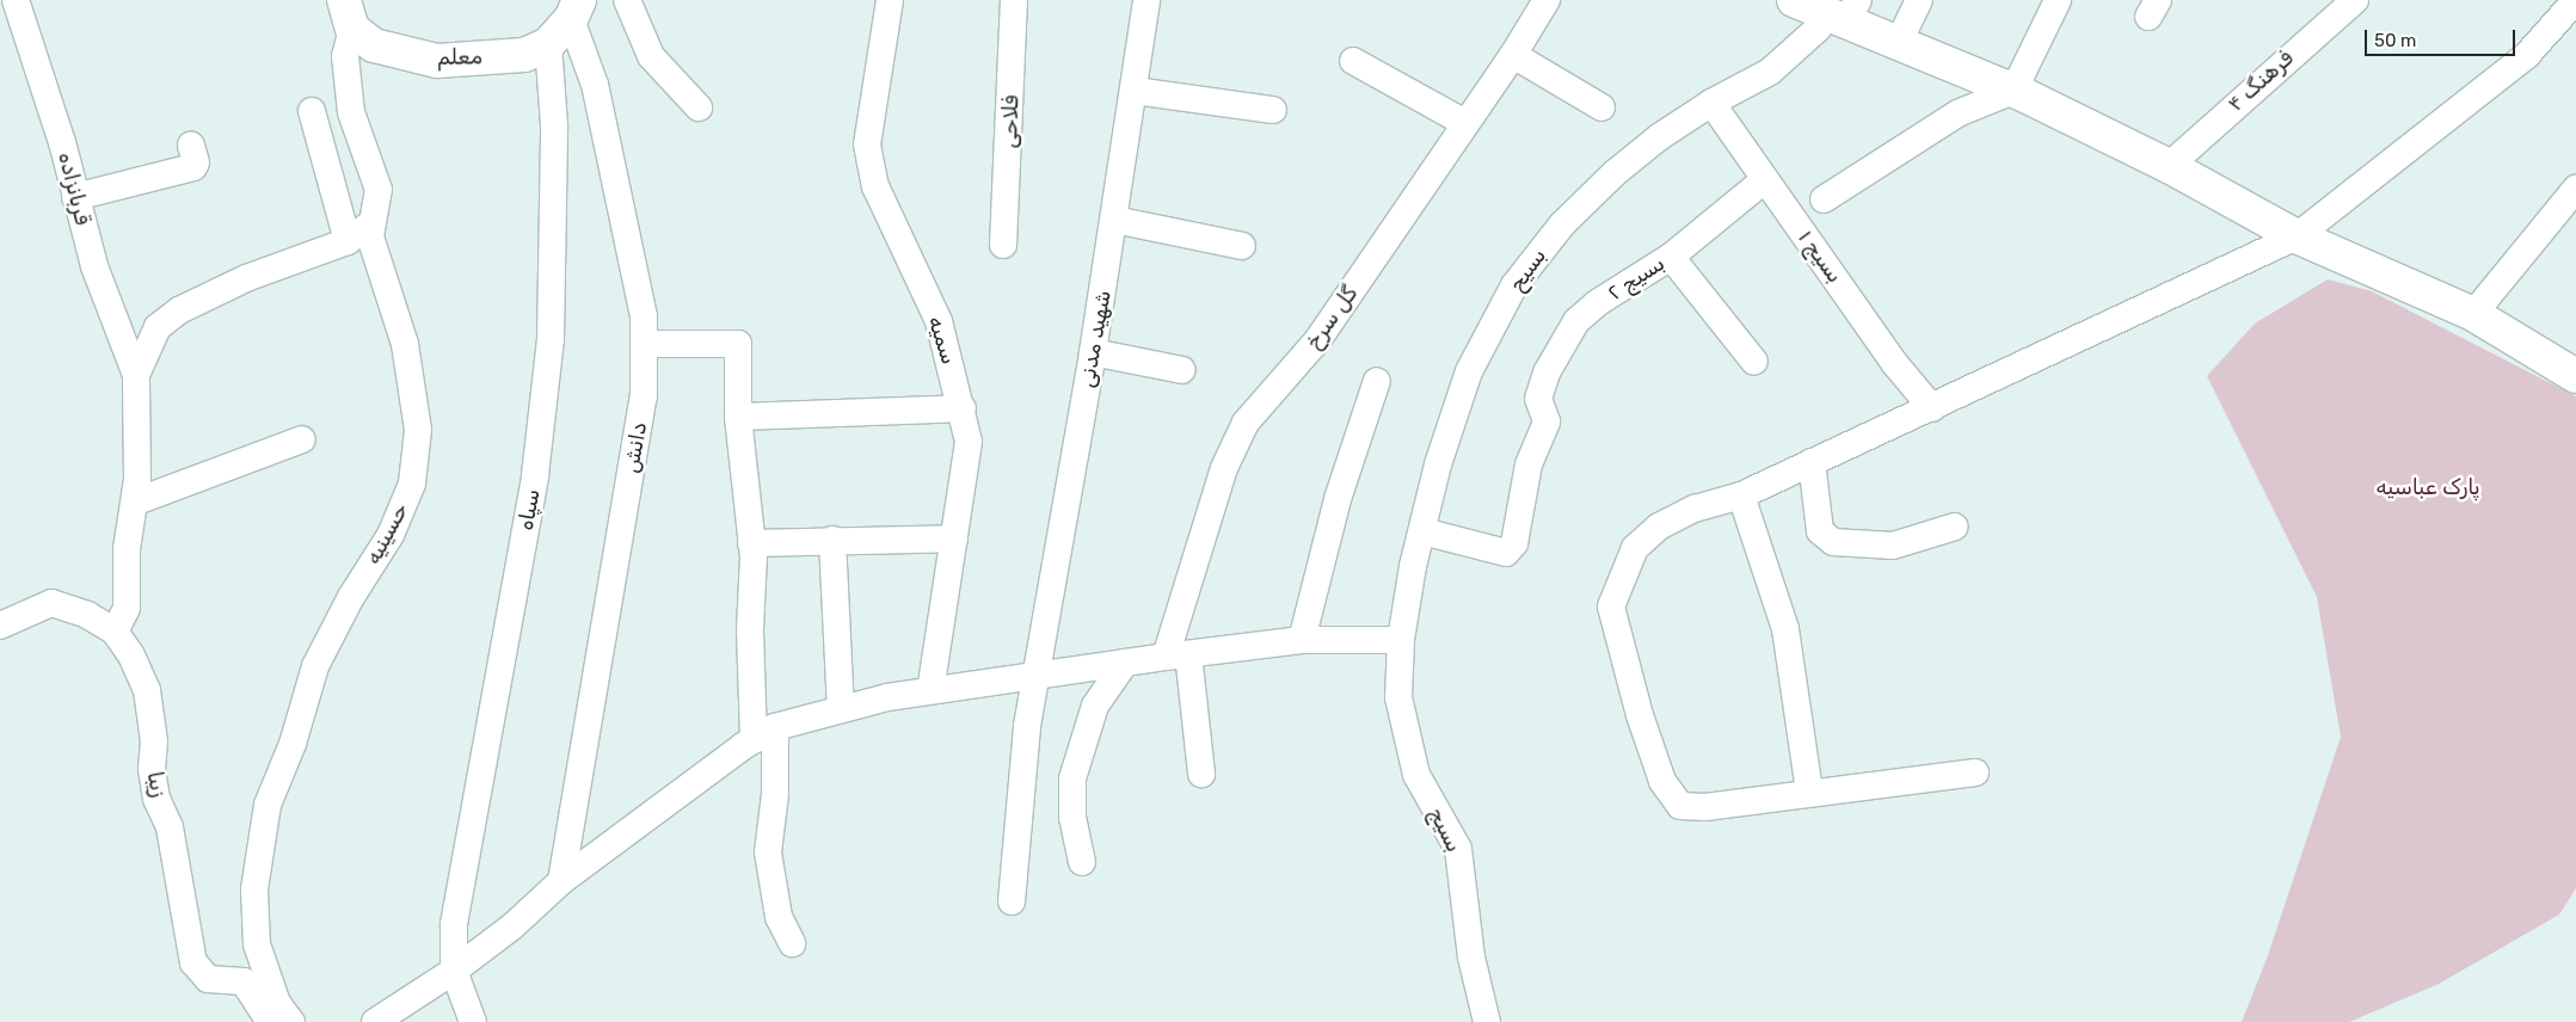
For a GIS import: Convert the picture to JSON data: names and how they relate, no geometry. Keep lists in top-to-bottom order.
{
  "streets": {
    "main road": ["معلم"],
    "street": [
      "فرهنگ ۴",
      "فلاحی",
      "قربانزاده",
      "بسیج ۱",
      "بسیح",
      "بسیج ۲",
      "گل سرخ",
      "شهید مدنی",
      "سمیه",
      "دانش",
      "سپاه",
      "حسینیه",
      "زیبا",
      "بسیج"
    ]
  },
  "crossings": [
    ["معلم", "دانش"],
    ["معلم", "سپاه"],
    ["معلم", "حسینیه"],
    ["بسیج ۱", "بسیح"],
    ["بسیج ۱", "بسیج ۲"],
    ["بسیح", "بسیج ۲"],
    ["بسیح", "بسیج"]
  ],
  "parks": ["پارک عباسیه"],
  "scale_bar": "50 m"
}
